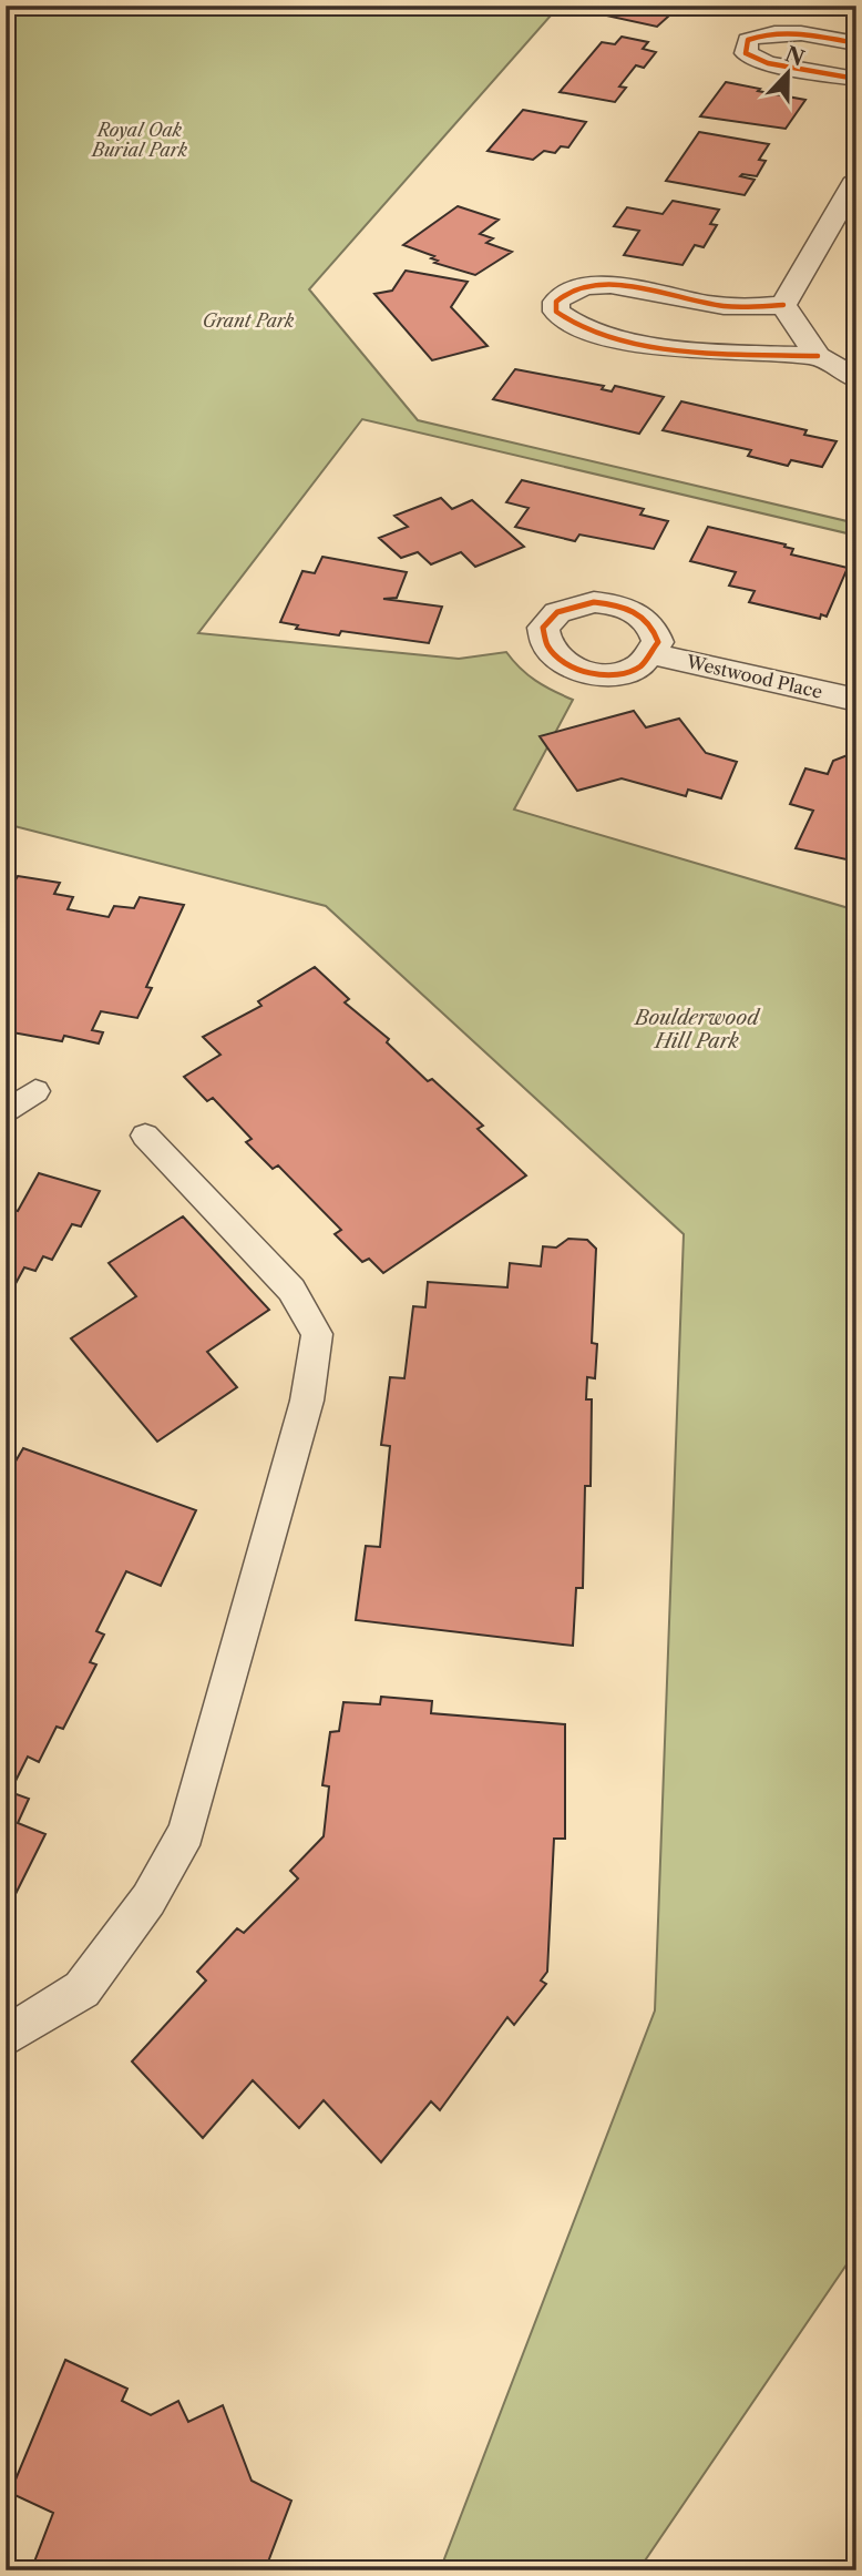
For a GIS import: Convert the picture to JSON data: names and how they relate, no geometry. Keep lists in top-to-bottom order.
{
  "streets": {
    "street": ["Westwood Place"]
  },
  "parks": ["Royal Oak Burial Park", "Grant Park", "Boulderwood Hill Park"],
  "north": "top"
}
